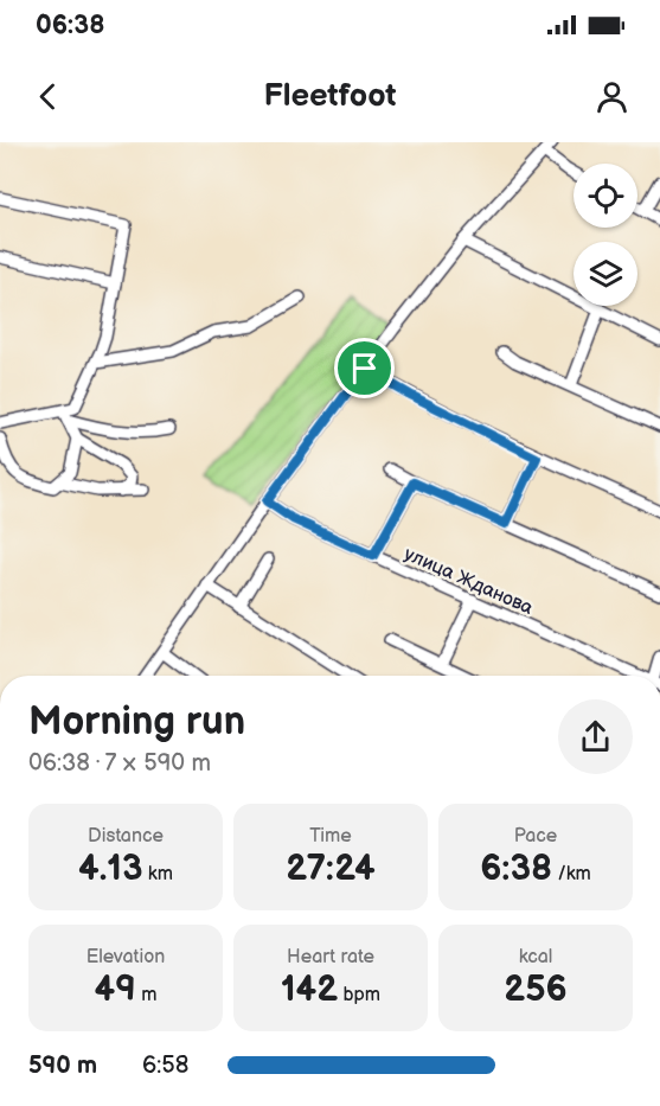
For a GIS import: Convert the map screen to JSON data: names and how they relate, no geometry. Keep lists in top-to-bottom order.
{
  "streets": {
    "street": ["улица Жданова"]
  },
  "page": {
    "status": "06:38",
    "header": "Fleetfoot",
    "heading": ["Morning run", "06:38 · 7 × 590 m"],
    "stats": [
      ["Distance", "4.13 km"],
      ["Time", "27:24"],
      ["Pace", "6:38 /km"],
      ["Elevation", "49 m"],
      ["Heart rate", "142 bpm"],
      ["kcal", "256"]
    ],
    "list": [
      {
        "name": "590 m",
        "note": "6:58"
      }
    ]
  }
}
